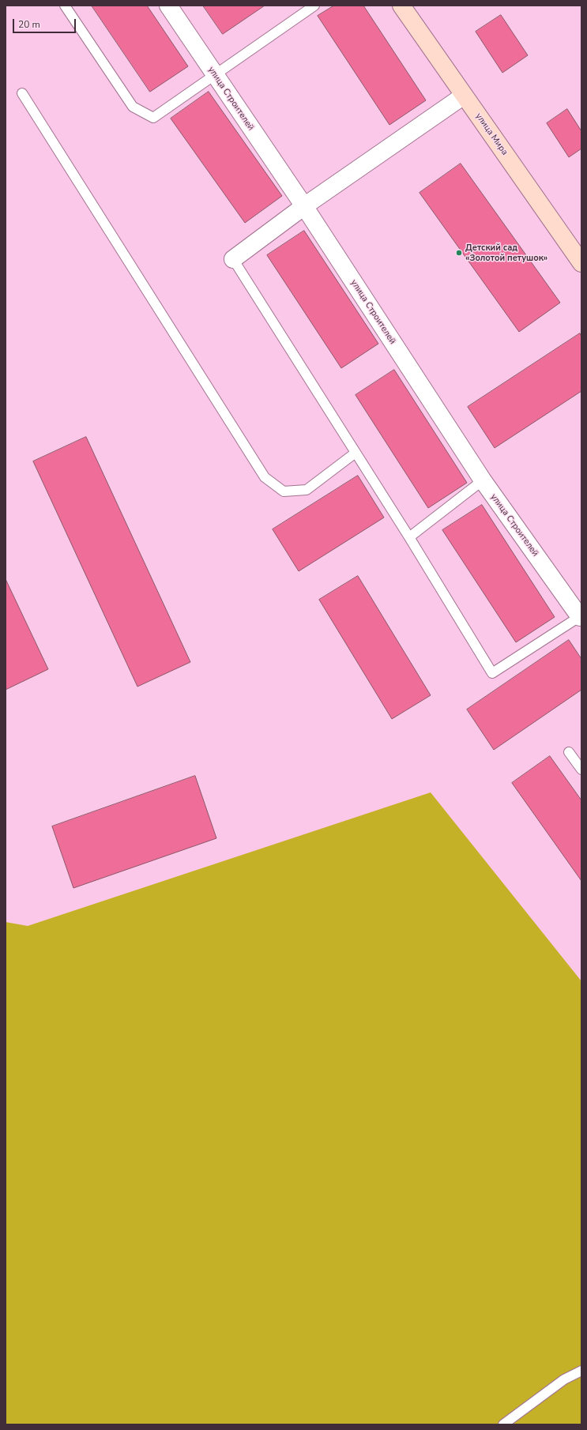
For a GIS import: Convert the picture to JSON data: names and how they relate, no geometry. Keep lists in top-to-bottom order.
{
  "streets": {
    "street": ["улица Строителей", "улица Мира"]
  },
  "places": ["Детский сад «Золотой петушок»"],
  "scale_bar": "20 m"
}
